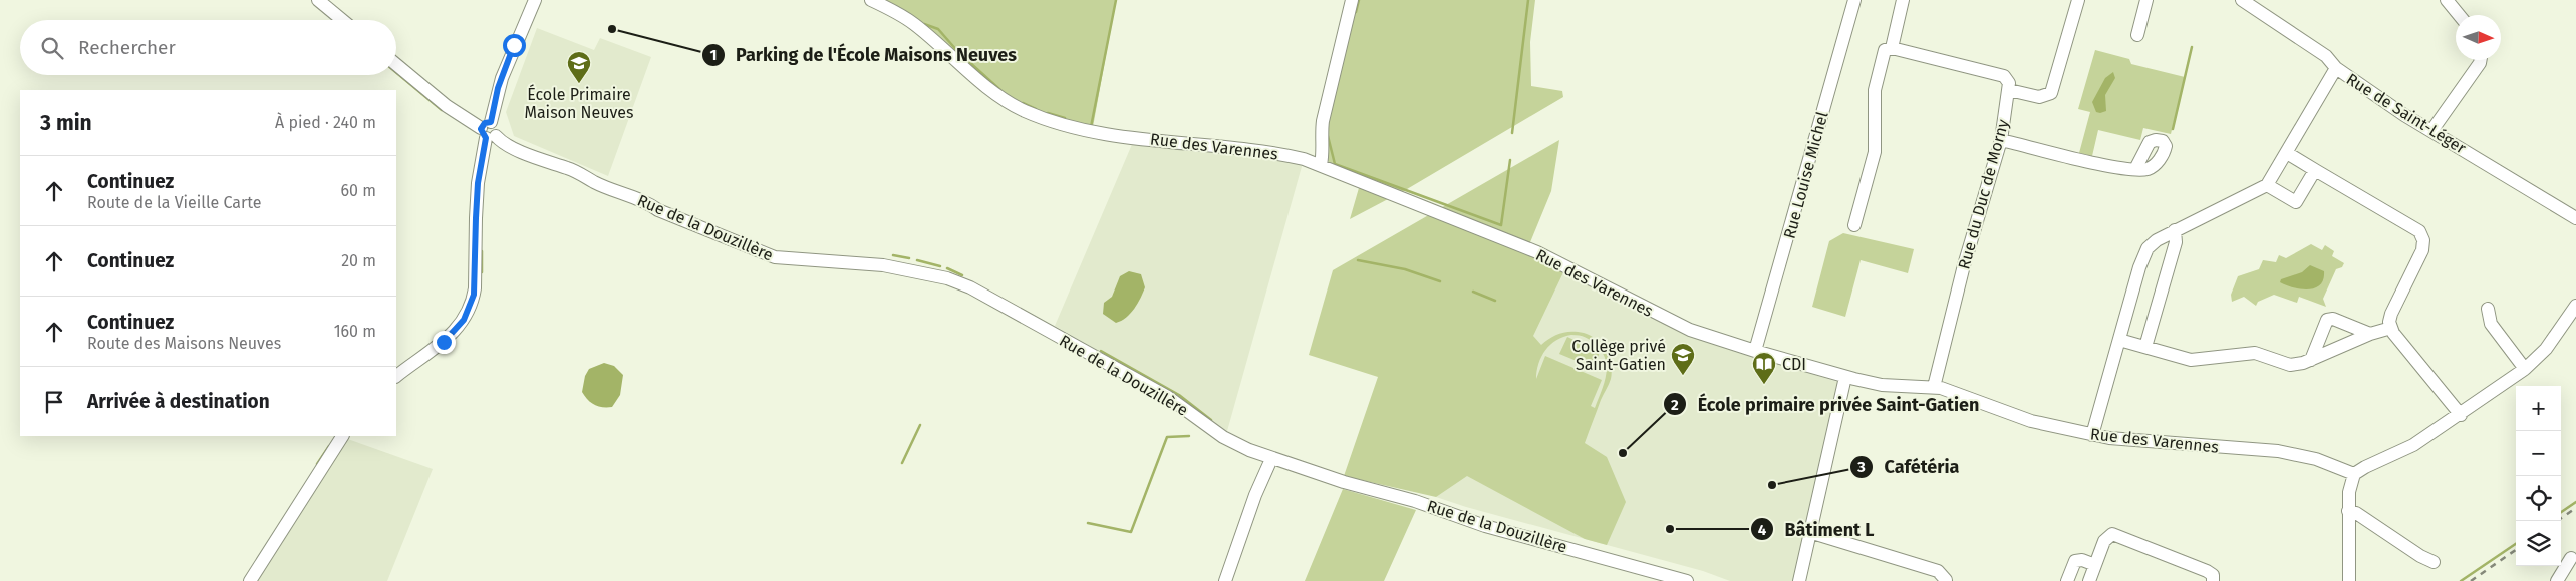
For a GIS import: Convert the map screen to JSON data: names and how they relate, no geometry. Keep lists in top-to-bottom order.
{
  "streets": {
    "street": [
      "Rue de Saint-Léger",
      "Rue des Varennes",
      "Rue Louise Michel",
      "Rue du Duc de Morny",
      "Rue de la Douzillère"
    ]
  },
  "crossings": [
    ["Rue des Varennes", "Rue Louise Michel"],
    ["Rue des Varennes", "Rue du Duc de Morny"]
  ],
  "places": {
    "other": [
      "Parking de l'École Maisons Neuves",
      "École primaire privée Saint-Gatien",
      "Cafétéria",
      "Bâtiment L"
    ],
    "school or university": ["École Primaire Maison Neuves", "Collège privé Saint-Gatien"],
    "library": ["CDI"]
  },
  "north": "right",
  "page": {
    "search": "Rechercher",
    "heading": ["3 min", "À pied · 240 m"],
    "list": [
      ["Continuez", "Route de la Vieille Carte", "60 m"],
      ["Continuez", "20 m"],
      ["Continuez", "Route des Maisons Neuves", "160 m"],
      "Arrivée à destination"
    ],
    "map_buttons": ["+", "−"]
  }
}
